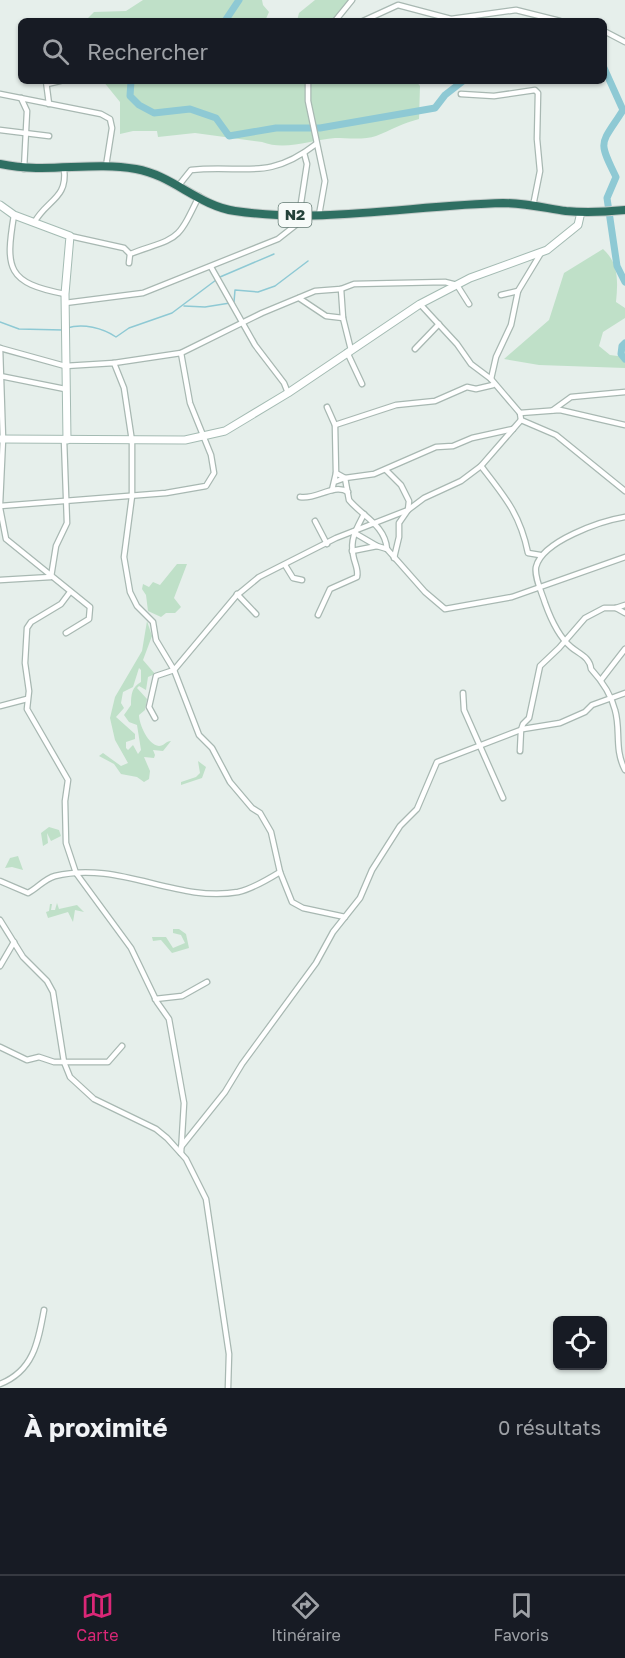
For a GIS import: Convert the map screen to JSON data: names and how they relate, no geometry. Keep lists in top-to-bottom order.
{
  "streets": {
    "highway": ["N2"]
  },
  "page": {
    "search": "Rechercher",
    "heading": ["À proximité", "0 résultats"],
    "nav": ["Carte", "Itinéraire", "Favoris"]
  }
}
